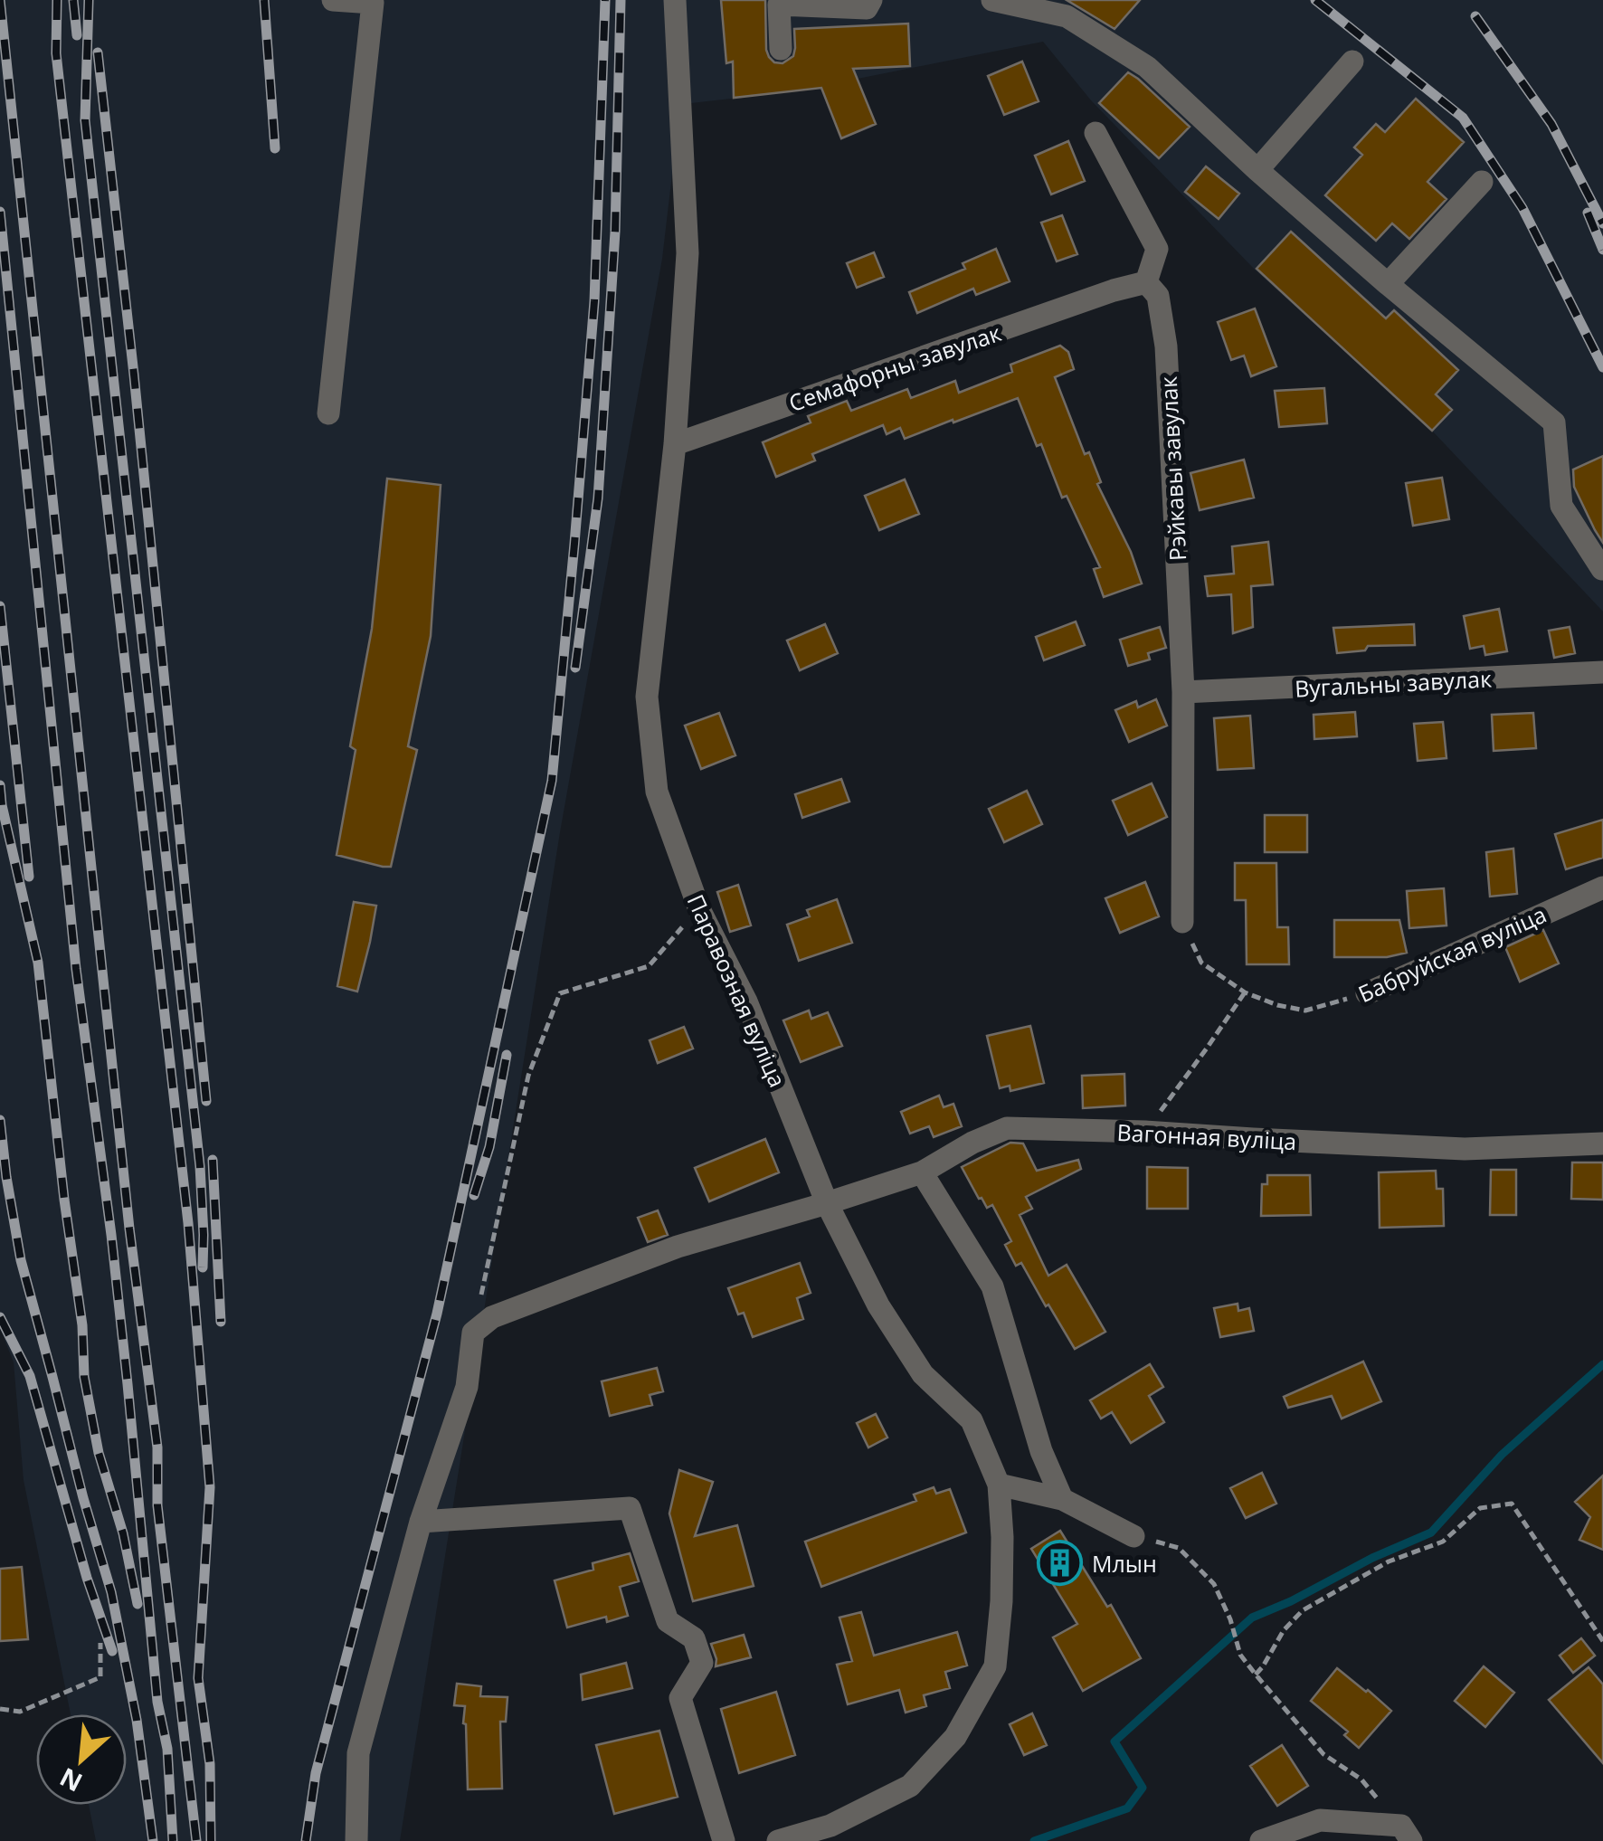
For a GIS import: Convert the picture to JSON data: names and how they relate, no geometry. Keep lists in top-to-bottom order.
{
  "streets": {
    "street": [
      "Семафорны завулак",
      "Рэйкавы завулак",
      "Вугальны завулак",
      "Бабруйская вуліца",
      "Паравозная вуліца",
      "Вагонная вуліца"
    ]
  },
  "crossings": [
    ["Семафорны завулак", "Рэйкавы завулак"],
    ["Семафорны завулак", "Паравозная вуліца"],
    ["Рэйкавы завулак", "Вугальны завулак"],
    ["Паравозная вуліца", "Вагонная вуліца"]
  ],
  "places": {
    "building": ["Млын"]
  },
  "north": "bottom left"
}
